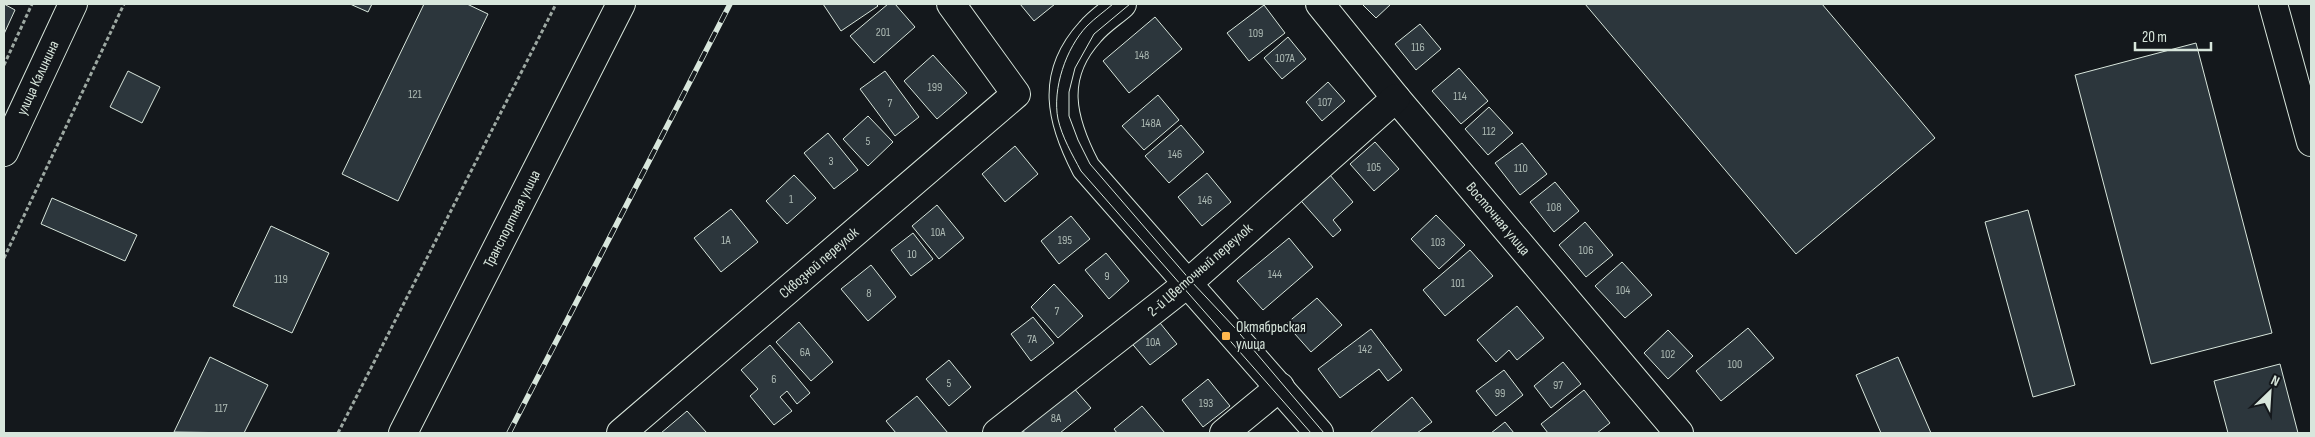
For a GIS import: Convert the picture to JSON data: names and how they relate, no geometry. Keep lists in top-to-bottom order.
{
  "streets": {
    "street": [
      "улица Калинина",
      "Транспортная улица",
      "Восточная улица",
      "Сквозной переулок",
      "2-й Цветочный переулок"
    ]
  },
  "crossings": [
    ["Восточная улица", "2-й Цветочный переулок"]
  ],
  "places": {
    "transit": ["Октябрьская улица"]
  },
  "house_numbers": [
    "201",
    "109",
    "116",
    "148",
    "107А",
    "199",
    "121",
    "114",
    "107",
    "7",
    "148А",
    "112",
    "5",
    "146",
    "3",
    "105",
    "110",
    "1",
    "146",
    "108",
    "10А",
    "1А",
    "195",
    "103",
    "106",
    "10",
    "144",
    "9",
    "119",
    "101",
    "104",
    "8",
    "7",
    "7А",
    "10А",
    "142",
    "6А",
    "102",
    "100",
    "6",
    "5",
    "97",
    "99",
    "193",
    "117",
    "8А"
  ],
  "scale_bar": "20 m",
  "north": "top right"
}
